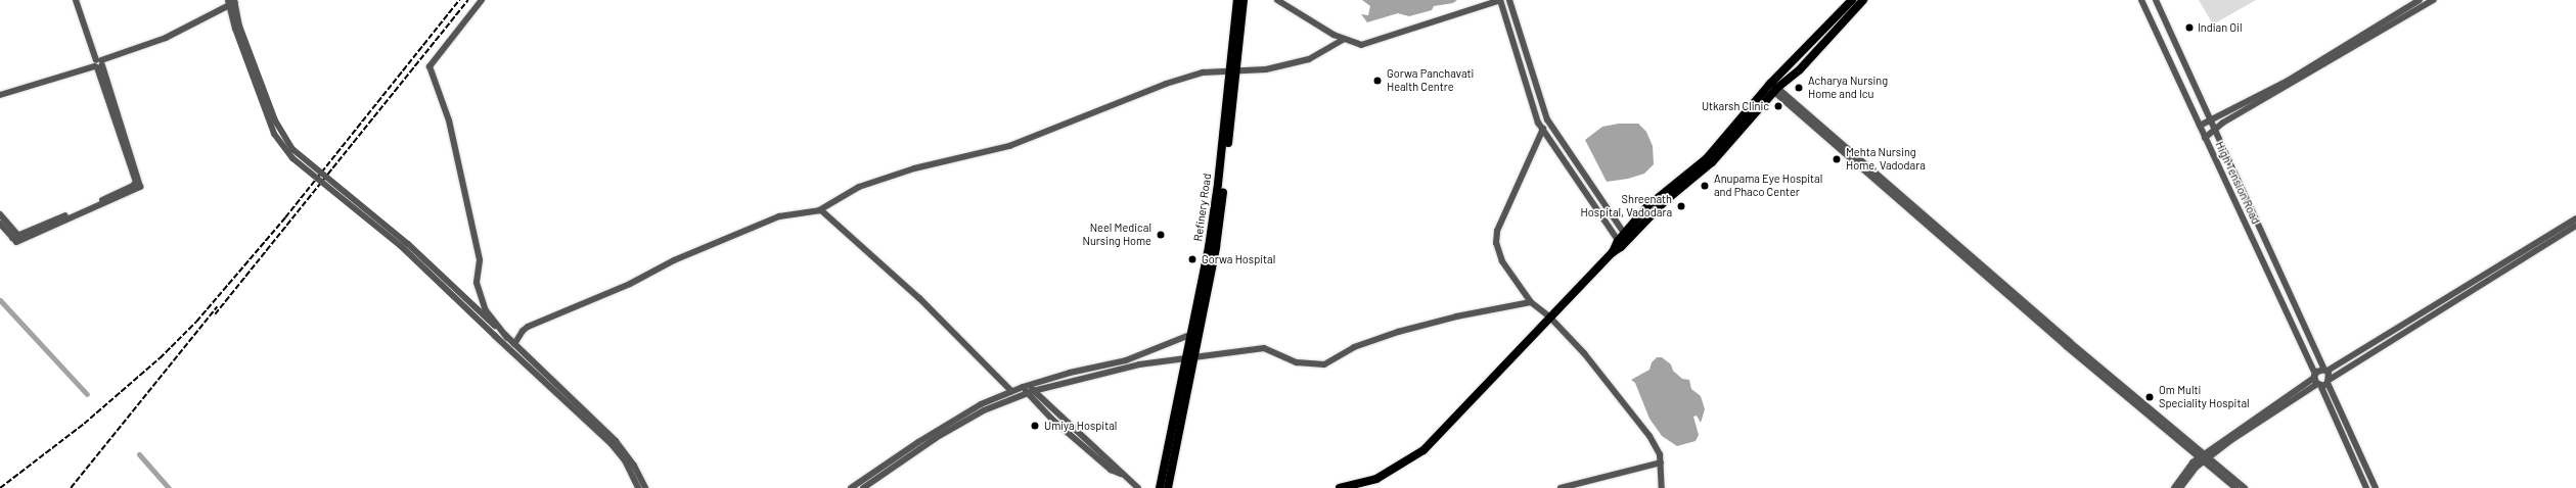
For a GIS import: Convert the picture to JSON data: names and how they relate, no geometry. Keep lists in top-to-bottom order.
{
  "streets": {
    "main road": ["Refinery Road"],
    "street": ["High Tension Road"]
  },
  "places": [
    "Indian Oil",
    "Gorwa Panchavati Health Centre",
    "Acharya Nursing Home and Icu",
    "Utkarsh Clinic",
    "Mehta Nursing Home, Vadodara",
    "Anupama Eye Hospital and Phaco Center",
    "Shreenath Hospital, Vadodara",
    "Neel Medical Nursing Home",
    "Gorwa Hospital",
    "Om Multi Speciality Hospital",
    "Umiya Hospital"
  ]
}
